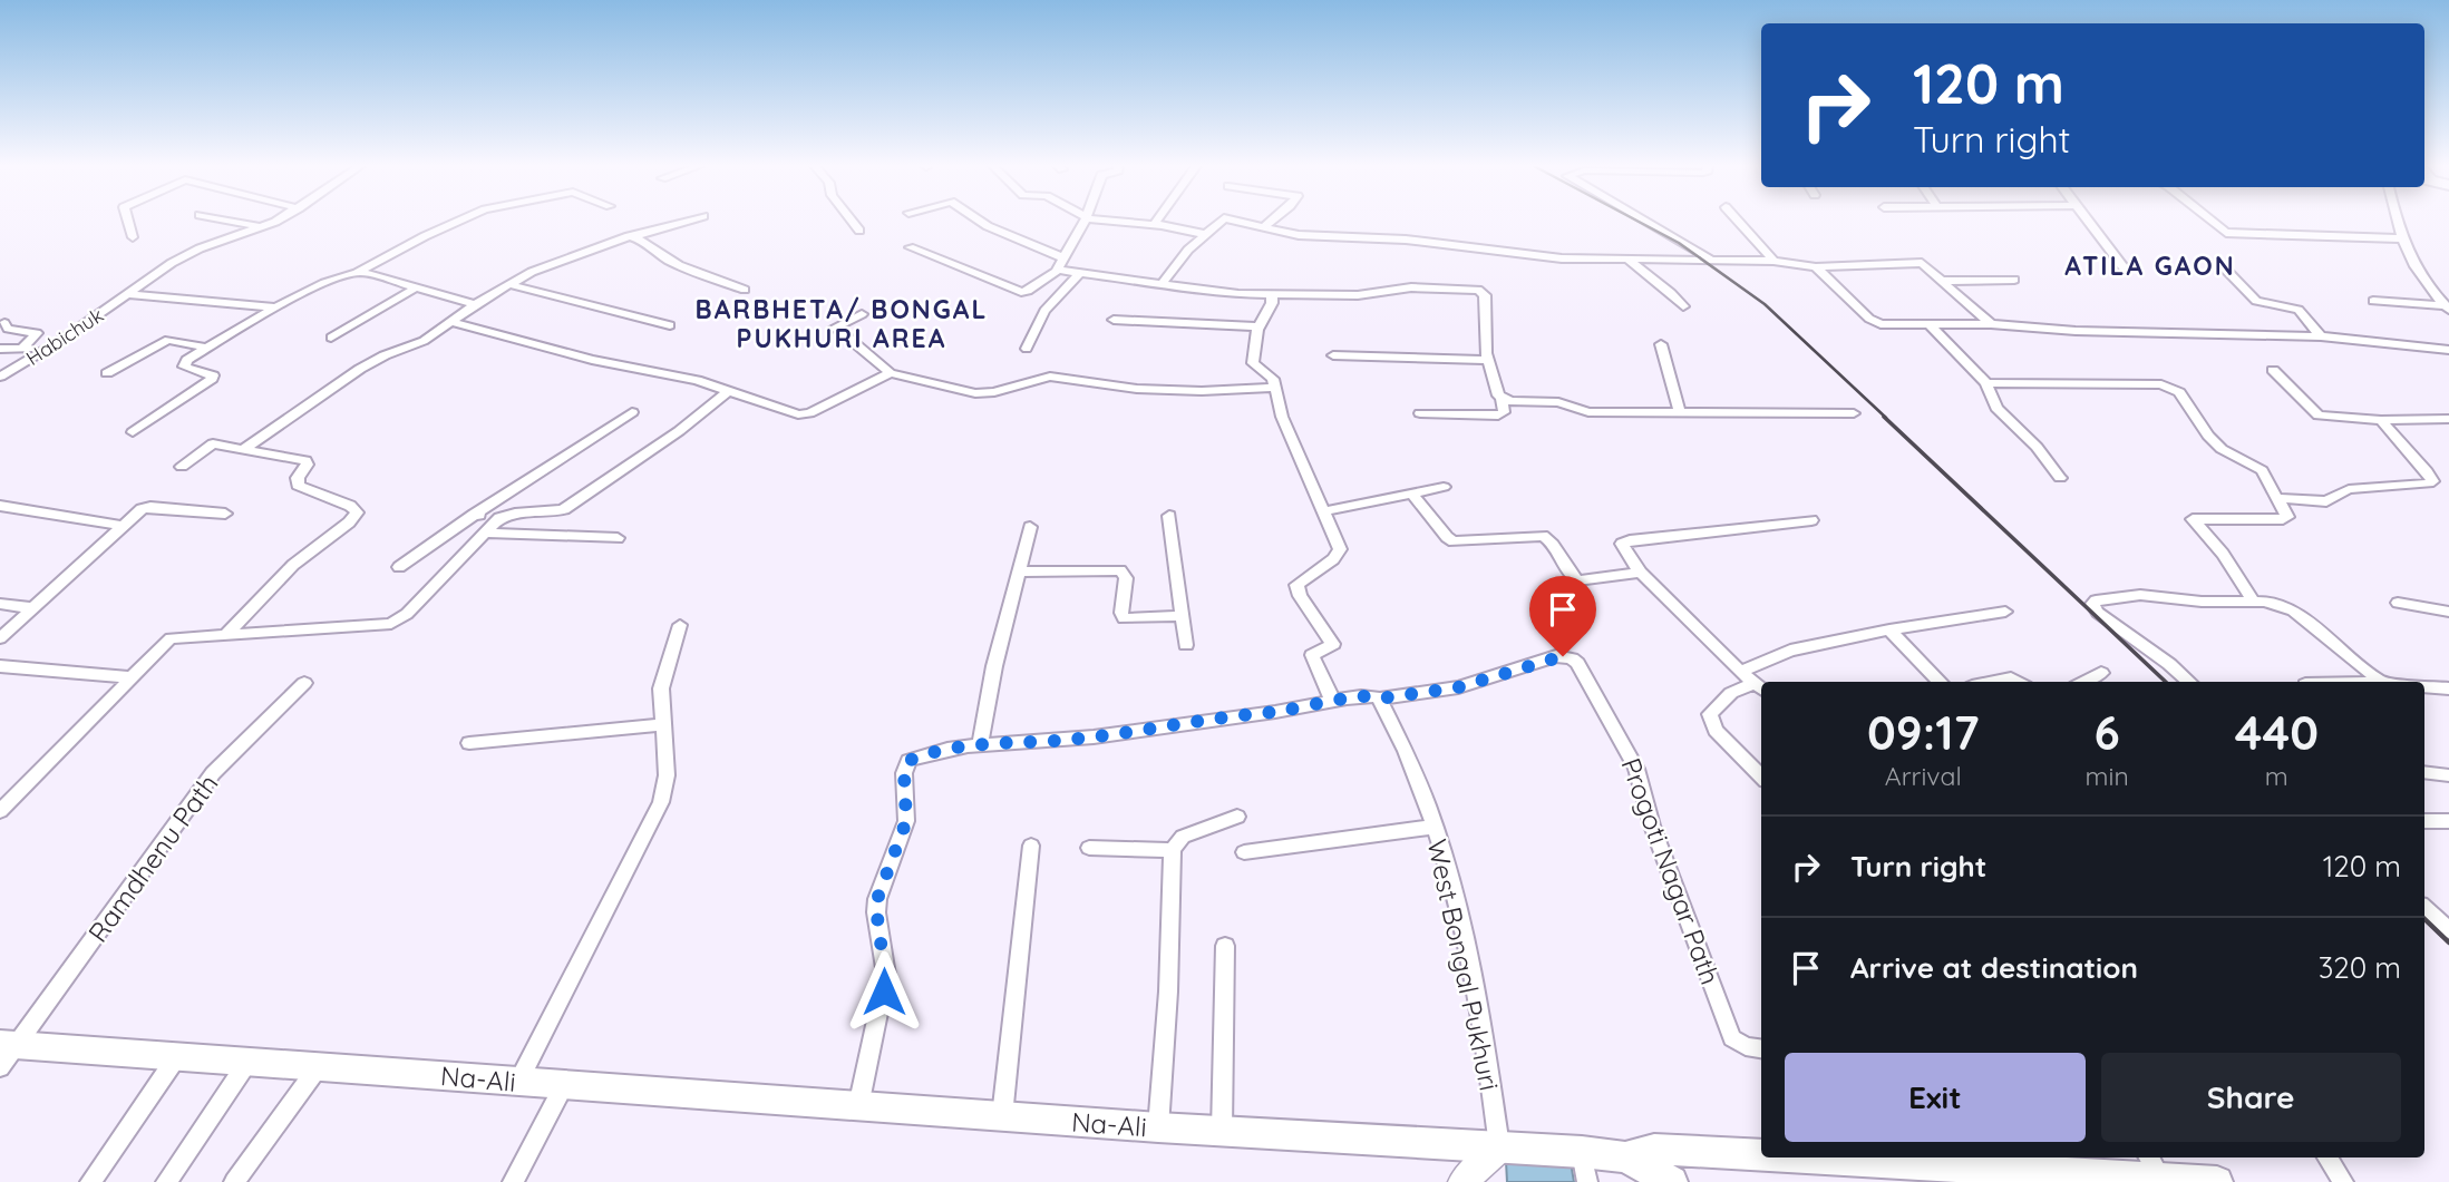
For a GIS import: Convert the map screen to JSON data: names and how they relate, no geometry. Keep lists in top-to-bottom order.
{
  "streets": {
    "main road": ["Na-Ali"],
    "street": [
      "Habichuk",
      "Ramdhenu Path",
      "Progoti Nagar Path",
      "West Bongal Pukhuri"
    ]
  },
  "crossings": [
    ["Ramdhenu Path", "Na-Ali"],
    ["Progoti Nagar Path", "West Bongal Pukhuri"],
    ["West Bongal Pukhuri", "Na-Ali"]
  ],
  "districts": ["ATILA GAON", "BARBHETA/ BONGAL PUKHURI AREA"],
  "page": {
    "turn": ["120 m", "Turn right"],
    "eta": [
      "09:17",
      "Arrival",
      "6",
      "min",
      "440",
      "m"
    ],
    "list": [
      {
        "name": "Turn right",
        "value": "120 m"
      },
      {
        "name": "Arrive at destination",
        "value": "320 m"
      }
    ],
    "buttons": ["Exit", "Share"]
  }
}
